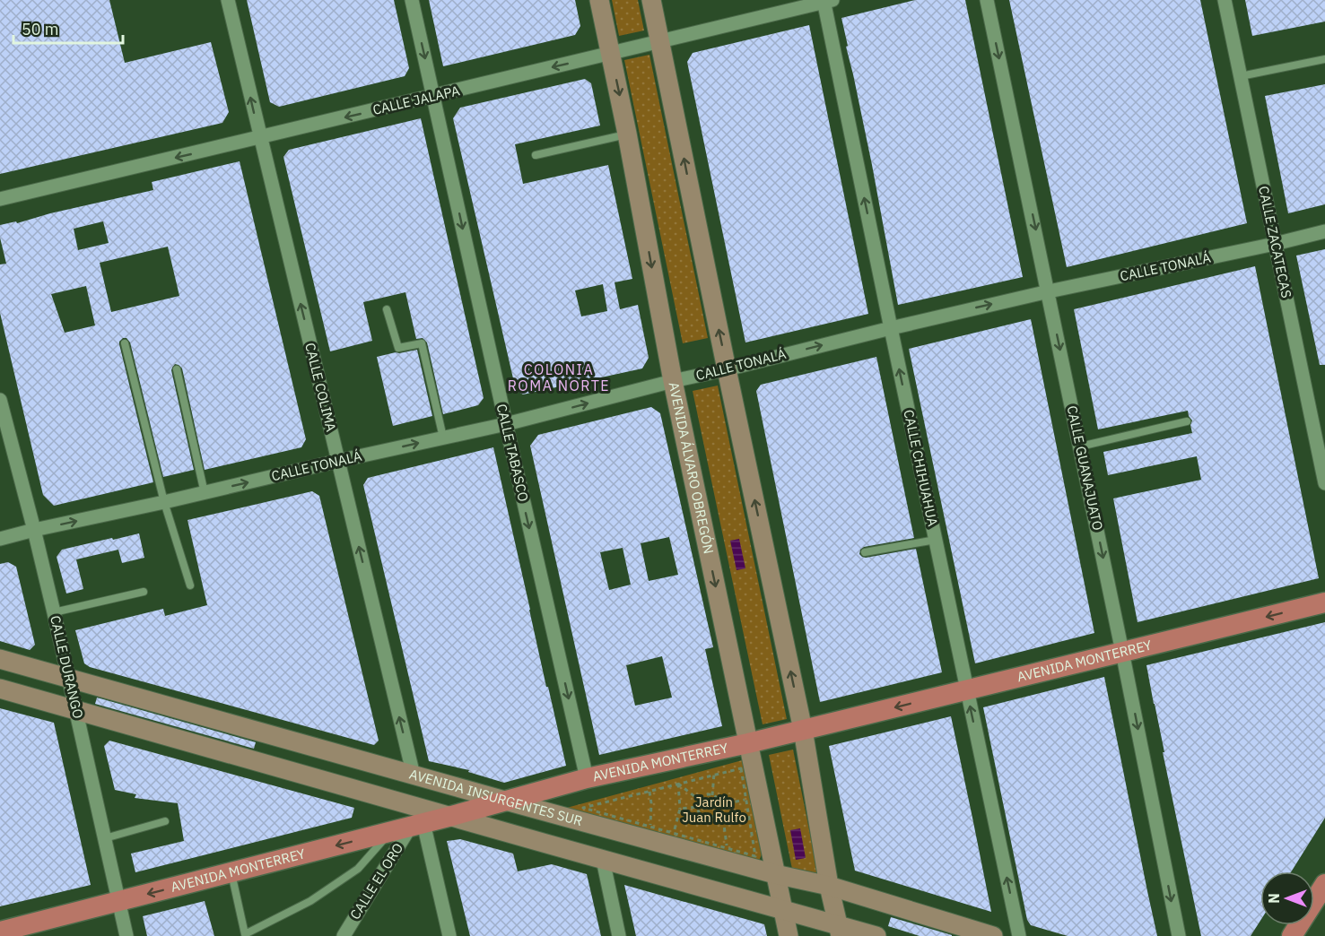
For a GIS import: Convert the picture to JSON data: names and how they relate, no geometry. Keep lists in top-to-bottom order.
{
  "streets": {
    "main road": ["AVENIDA ÁLVARO OBREGÓN", "AVENIDA MONTERREY", "AVENIDA INSURGENTES SUR"],
    "street": [
      "CALLE JALAPA",
      "CALLE ZACATECAS",
      "CALLE TONALÁ",
      "CALLE COLIMA",
      "CALLE TABASCO",
      "CALLE CHIHUAHUA",
      "CALLE GUANAJUATO",
      "CALLE DURANGO",
      "CALLE EL ORO"
    ]
  },
  "crossings": [
    ["CALLE JALAPA", "CALLE COLIMA"],
    ["CALLE JALAPA", "CALLE TABASCO"],
    ["CALLE JALAPA", "CALLE CHIHUAHUA"],
    ["CALLE JALAPA", "AVENIDA ÁLVARO OBREGÓN"],
    ["CALLE ZACATECAS", "CALLE TONALÁ"],
    ["CALLE TONALÁ", "CALLE COLIMA"],
    ["CALLE TONALÁ", "CALLE TABASCO"],
    ["CALLE TONALÁ", "CALLE CHIHUAHUA"],
    ["CALLE TONALÁ", "CALLE GUANAJUATO"],
    ["CALLE TONALÁ", "AVENIDA ÁLVARO OBREGÓN"],
    ["CALLE TONALÁ", "CALLE DURANGO"],
    ["CALLE COLIMA", "AVENIDA INSURGENTES SUR"],
    ["CALLE TABASCO", "AVENIDA MONTERREY"],
    ["CALLE CHIHUAHUA", "AVENIDA MONTERREY"],
    ["CALLE GUANAJUATO", "AVENIDA MONTERREY"],
    ["AVENIDA ÁLVARO OBREGÓN", "AVENIDA MONTERREY"],
    ["AVENIDA ÁLVARO OBREGÓN", "AVENIDA INSURGENTES SUR"],
    ["AVENIDA MONTERREY", "CALLE DURANGO"],
    ["AVENIDA MONTERREY", "AVENIDA INSURGENTES SUR"],
    ["AVENIDA MONTERREY", "CALLE EL ORO"],
    ["CALLE DURANGO", "AVENIDA INSURGENTES SUR"]
  ],
  "one_way": [
    "CALLE JALAPA",
    "CALLE TONALÁ",
    "CALLE COLIMA",
    "CALLE TABASCO",
    "CALLE CHIHUAHUA",
    "CALLE GUANAJUATO",
    "AVENIDA MONTERREY"
  ],
  "districts": ["COLONIA ROMA NORTE"],
  "parks": ["Jardín Juan Rulfo"],
  "scale_bar": "50 m",
  "north": "left"
}
